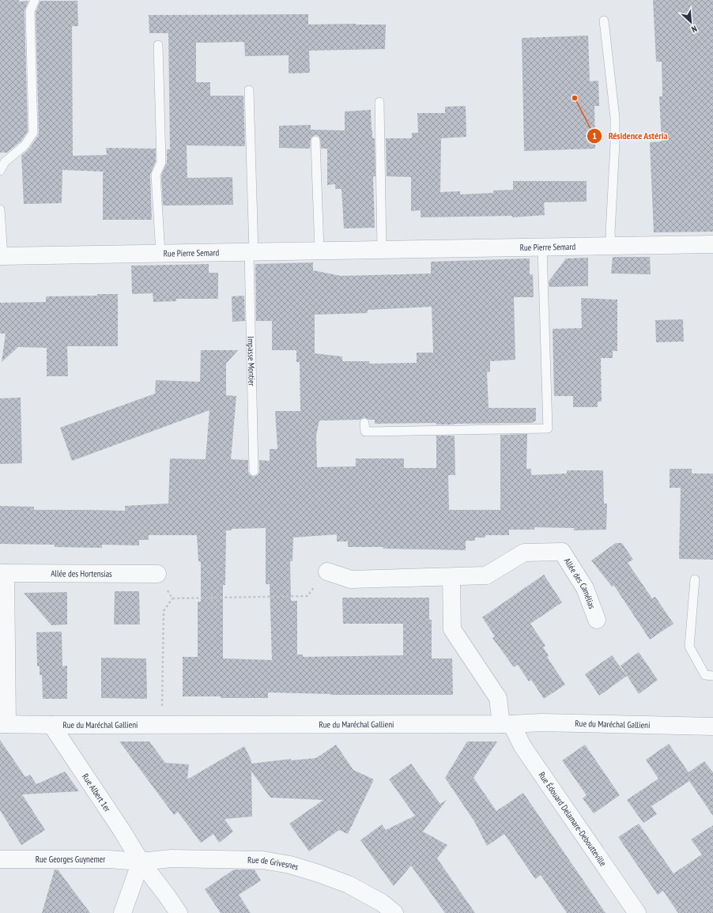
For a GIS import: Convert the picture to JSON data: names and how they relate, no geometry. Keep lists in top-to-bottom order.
{
  "streets": {
    "street": [
      "Rue Pierre Semard",
      "Allée des Hortensias",
      "Allée des Camélias",
      "Rue du Maréchal Gallieni",
      "Rue Albert 1er",
      "Rue Édouard Delamare-Deboutteville",
      "Rue Georges Guynemer",
      "Rue de Grivesnes"
    ],
    "lane": ["Impasse Montier"]
  },
  "crossings": [
    ["Rue Pierre Semard", "Impasse Montier"],
    ["Allée des Hortensias", "Rue du Maréchal Gallieni"],
    ["Rue du Maréchal Gallieni", "Rue Albert 1er"],
    ["Rue du Maréchal Gallieni", "Rue Édouard Delamare-Deboutteville"],
    ["Rue Albert 1er", "Rue Georges Guynemer"],
    ["Rue Albert 1er", "Rue de Grivesnes"],
    ["Rue Georges Guynemer", "Rue de Grivesnes"]
  ],
  "places": ["Résidence Astéria"],
  "north": "bottom right"
}
